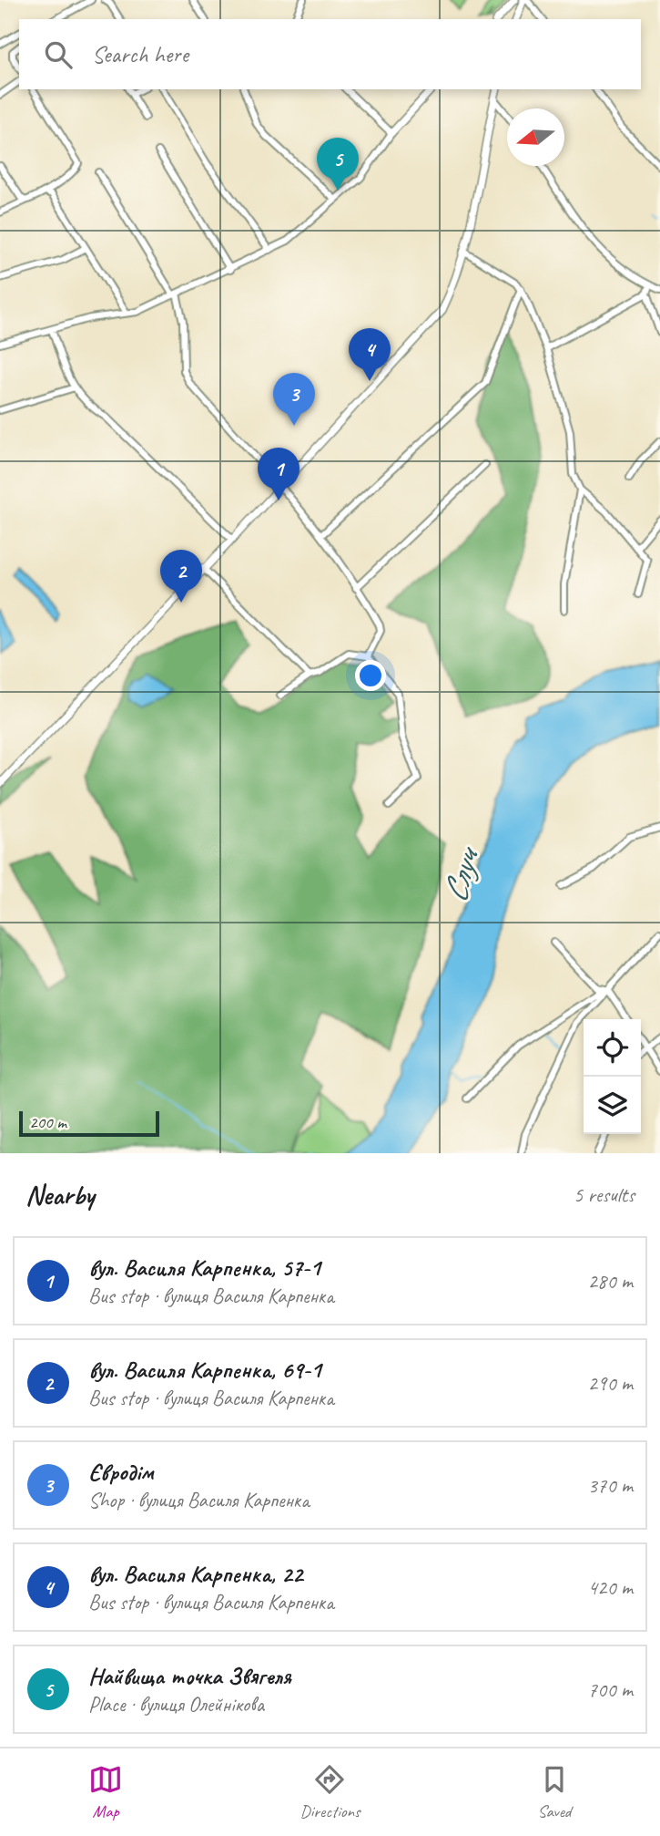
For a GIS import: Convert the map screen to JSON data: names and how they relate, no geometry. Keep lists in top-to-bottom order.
{
  "water": ["Случ"],
  "scale_bar": "200 m",
  "north": "left",
  "page": {
    "search": "Search here",
    "pins": [
      "5",
      "4",
      "3",
      "1",
      "2"
    ],
    "scale": "200 m",
    "heading": ["Nearby", "5 results"],
    "list": [
      {
        "mark": "1",
        "name": "вул. Василя Карпенка, 57-1",
        "note": "Bus stop · вулиця Василя Карпенка",
        "value": "280 m"
      },
      {
        "mark": "2",
        "name": "вул. Василя Карпенка, 69-1",
        "note": "Bus stop · вулиця Василя Карпенка",
        "value": "290 m"
      },
      {
        "mark": "3",
        "name": "Євродім",
        "note": "Shop · вулиця Василя Карпенка",
        "value": "370 m"
      },
      {
        "mark": "4",
        "name": "вул. Василя Карпенка, 22",
        "note": "Bus stop · вулиця Василя Карпенка",
        "value": "420 m"
      },
      {
        "mark": "5",
        "name": "Найвища точка Звягеля",
        "note": "Place · вулиця Олейнікова",
        "value": "700 m"
      }
    ],
    "nav": ["Map", "Directions", "Saved"]
  }
}
